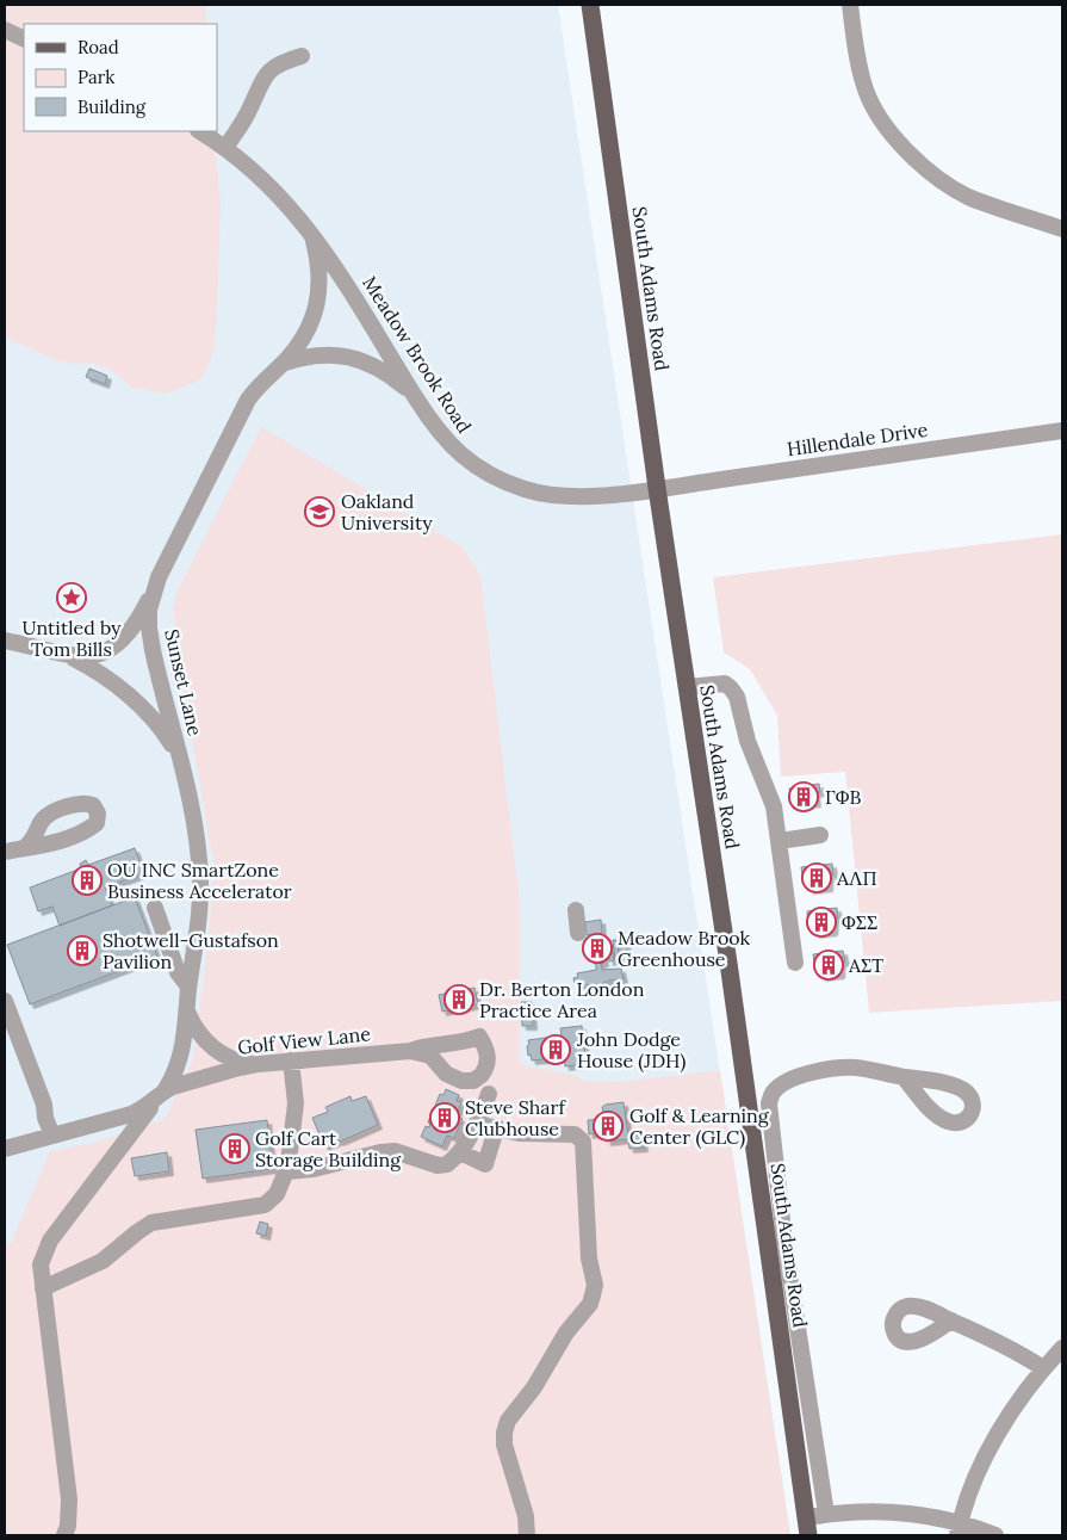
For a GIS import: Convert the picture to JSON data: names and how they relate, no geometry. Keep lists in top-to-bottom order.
{
  "streets": {
    "main road": ["South Adams Road"],
    "street": [
      "Meadow Brook Road",
      "Hillendale Drive",
      "Sunset Lane",
      "Golf View Lane"
    ]
  },
  "crossings": [
    ["South Adams Road", "Meadow Brook Road"],
    ["South Adams Road", "Hillendale Drive"],
    ["Meadow Brook Road", "Hillendale Drive"],
    ["Meadow Brook Road", "Sunset Lane"],
    ["Sunset Lane", "Golf View Lane"]
  ],
  "places": {
    "school or university": ["Oakland University"],
    "place": ["Untitled by Tom Bills"],
    "building": [
      "ΓΦB",
      "AΛΠ",
      "OU INC SmartZone Business Accelerator",
      "ΦΣΣ",
      "Meadow Brook Greenhouse",
      "Shotwell-Gustafson Pavilion",
      "AΣΤ",
      "Dr. Berton London Practice Area",
      "John Dodge House (JDH)",
      "Steve Sharf Clubhouse",
      "Golf & Learning Center (GLC)",
      "Golf Cart Storage Building"
    ]
  },
  "legend": ["Road", "Park", "Building"]
}
